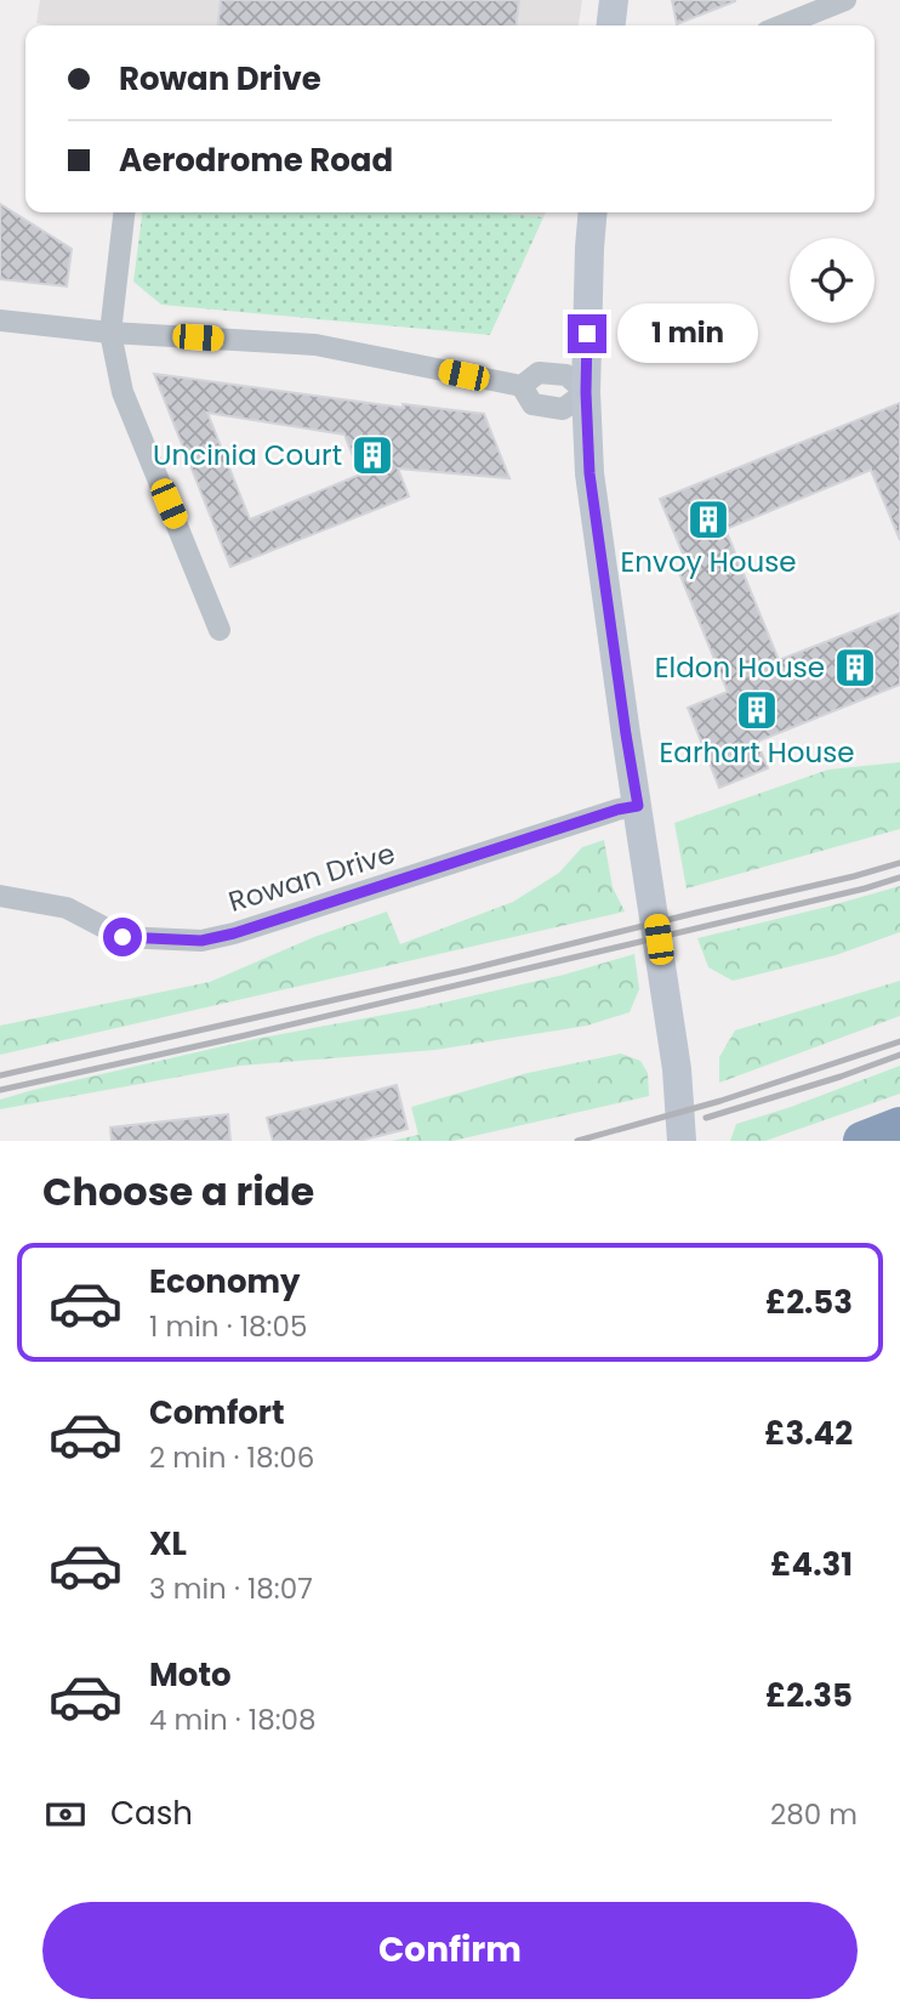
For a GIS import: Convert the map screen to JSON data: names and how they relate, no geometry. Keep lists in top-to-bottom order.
{
  "streets": {
    "street": ["Rowan Drive"]
  },
  "places": {
    "building": [
      "Uncinia Court",
      "Envoy House",
      "Eldon House",
      "Earhart House"
    ]
  },
  "page": {
    "banner": ["Rowan Drive", "Aerodrome Road"],
    "bubble": "1 min",
    "heading": "Choose a ride",
    "list": [
      {
        "name": "Economy",
        "note": "1 min · 18:05",
        "value": "£2.53"
      },
      {
        "name": "Comfort",
        "note": "2 min · 18:06",
        "value": "£3.42"
      },
      {
        "name": "XL",
        "note": "3 min · 18:07",
        "value": "£4.31"
      },
      {
        "name": "Moto",
        "note": "4 min · 18:08",
        "value": "£2.35"
      }
    ],
    "pay": ["Cash", "280 m"],
    "buttons": "Confirm"
  }
}
